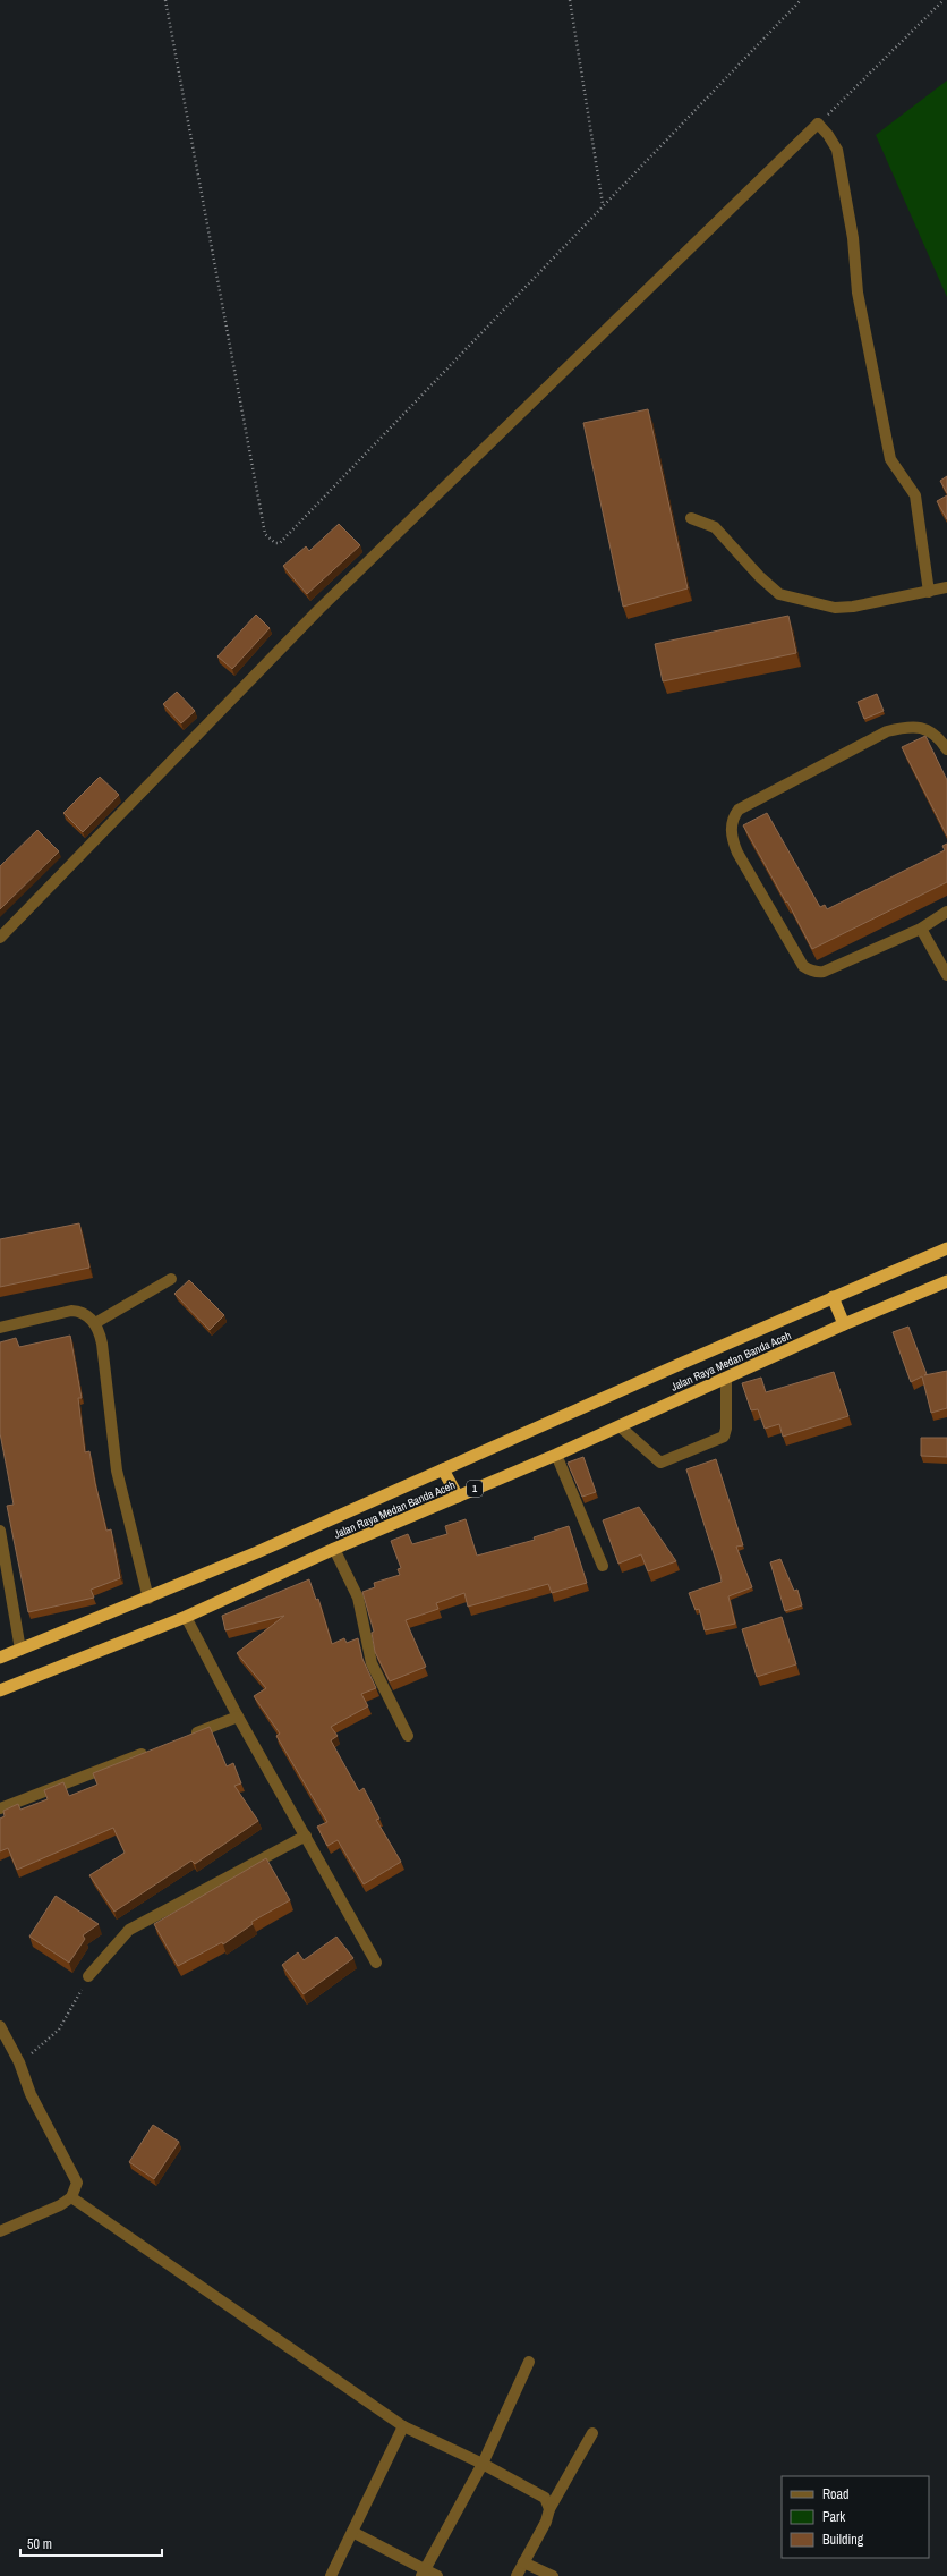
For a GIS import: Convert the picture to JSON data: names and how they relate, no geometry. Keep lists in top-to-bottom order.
{
  "streets": {
    "highway": ["Jalan Raya Medan Banda Aceh", "1"]
  },
  "legend": ["Road", "Park", "Building"],
  "scale_bar": "50 m"
}
